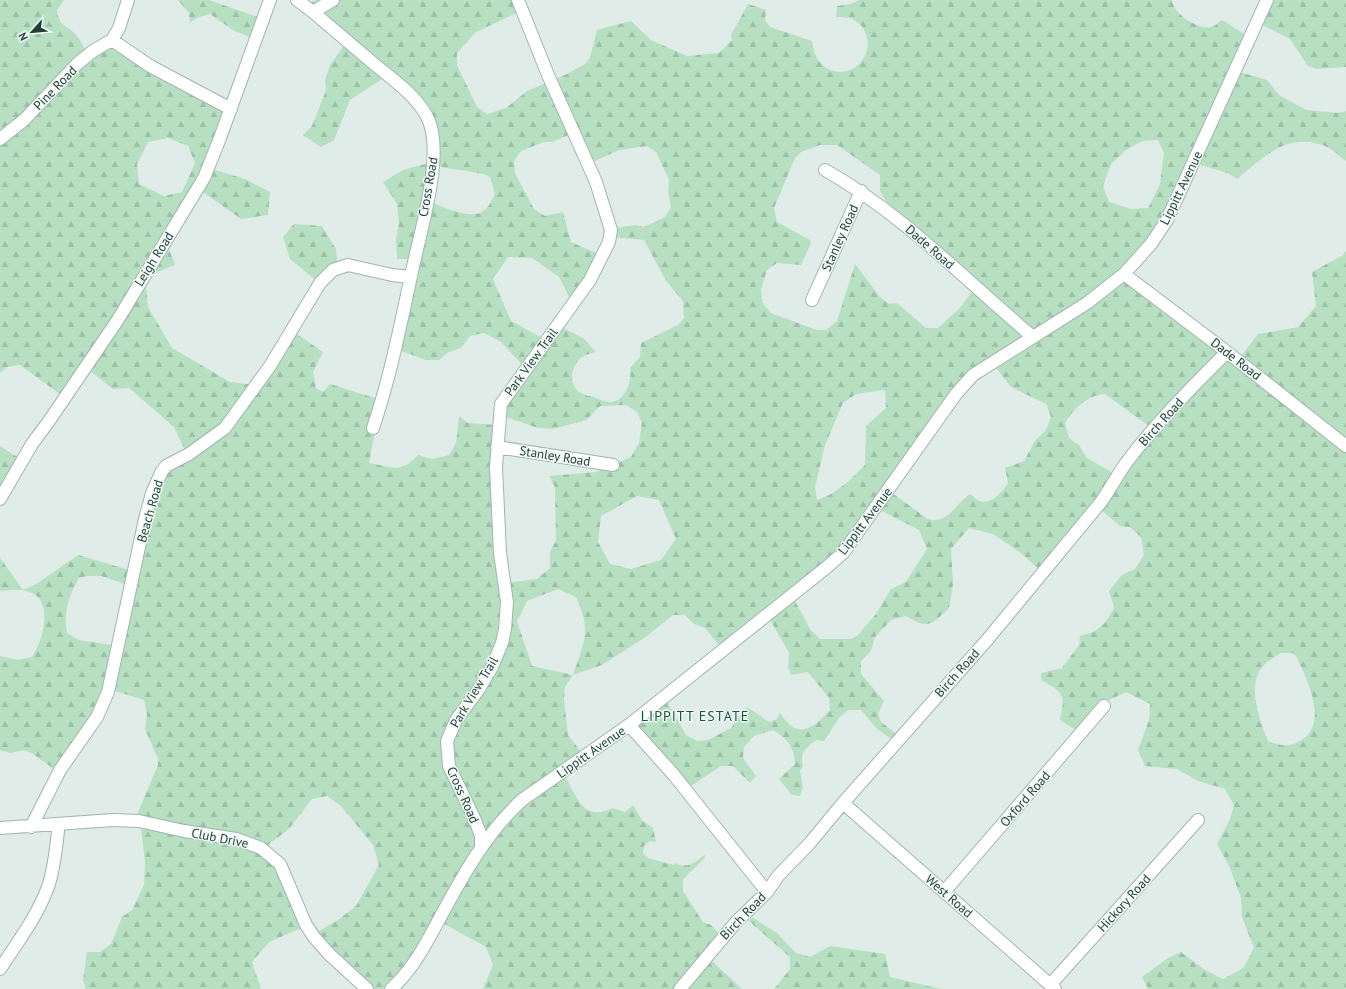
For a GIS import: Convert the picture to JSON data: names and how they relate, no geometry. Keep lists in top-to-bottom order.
{
  "streets": {
    "street": [
      "Pine Road",
      "Cross Road",
      "Lippitt Avenue",
      "Stanley Road",
      "Dade Road",
      "Leigh Road",
      "Park View Trail",
      "Birch Road",
      "Beach Road",
      "Oxford Road",
      "Club Drive",
      "West Road",
      "Hickory Road"
    ]
  },
  "crossings": [
    ["Cross Road", "Lippitt Avenue"],
    ["Cross Road", "Park View Trail"],
    ["Cross Road", "Beach Road"],
    ["Lippitt Avenue", "Dade Road"],
    ["Stanley Road", "Dade Road"],
    ["Stanley Road", "Park View Trail"],
    ["Dade Road", "Birch Road"],
    ["Birch Road", "West Road"],
    ["Beach Road", "Club Drive"],
    ["Oxford Road", "West Road"],
    ["West Road", "Hickory Road"]
  ],
  "districts": ["LIPPITT ESTATE"],
  "north": "bottom left"
}
